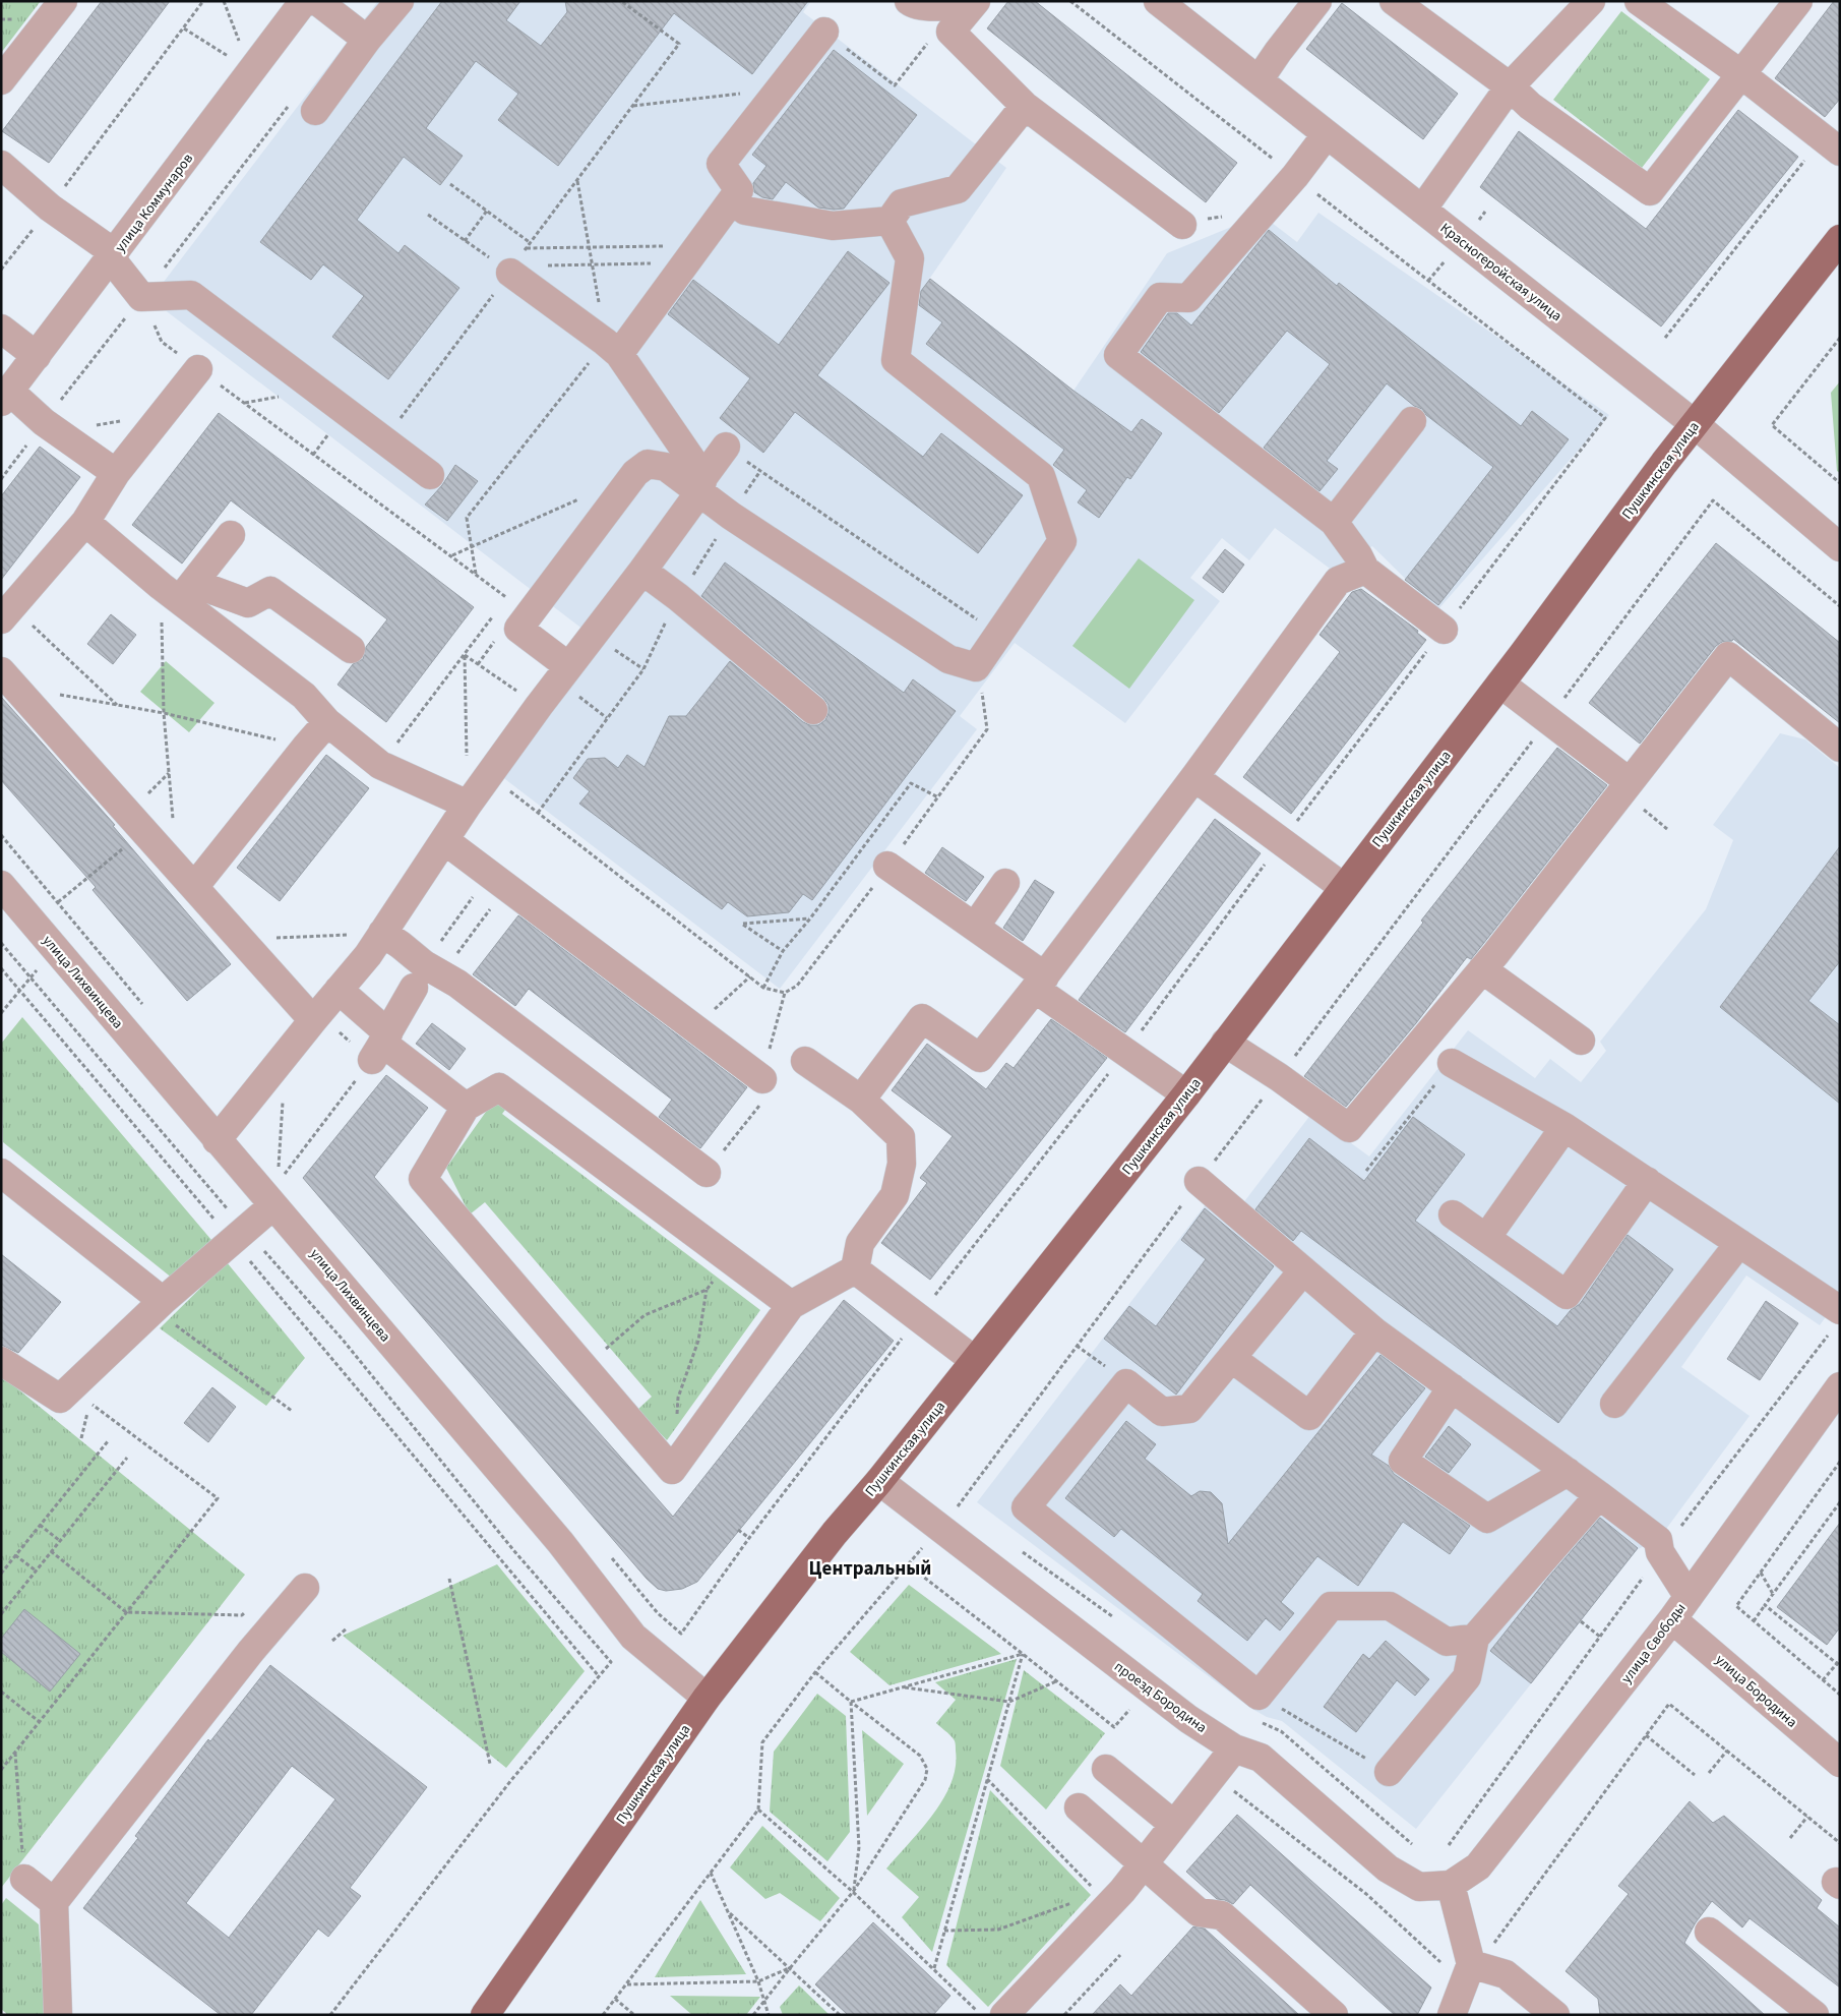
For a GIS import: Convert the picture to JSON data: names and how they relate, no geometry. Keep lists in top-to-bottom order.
{
  "streets": {
    "main road": ["Пушкинская улица"],
    "street": [
      "улица Коммунаров",
      "Красногеройская улица",
      "улица Лихвинцева",
      "улица Свободы",
      "улица Бородина",
      "проезд Бородина"
    ]
  },
  "crossings": [
    ["Красногеройская улица", "Пушкинская улица"],
    ["Пушкинская улица", "улица Лихвинцева"],
    ["Пушкинская улица", "проезд Бородина"],
    ["улица Свободы", "улица Бородина"],
    ["улица Свободы", "проезд Бородина"]
  ],
  "districts": ["Центральный"]
}
